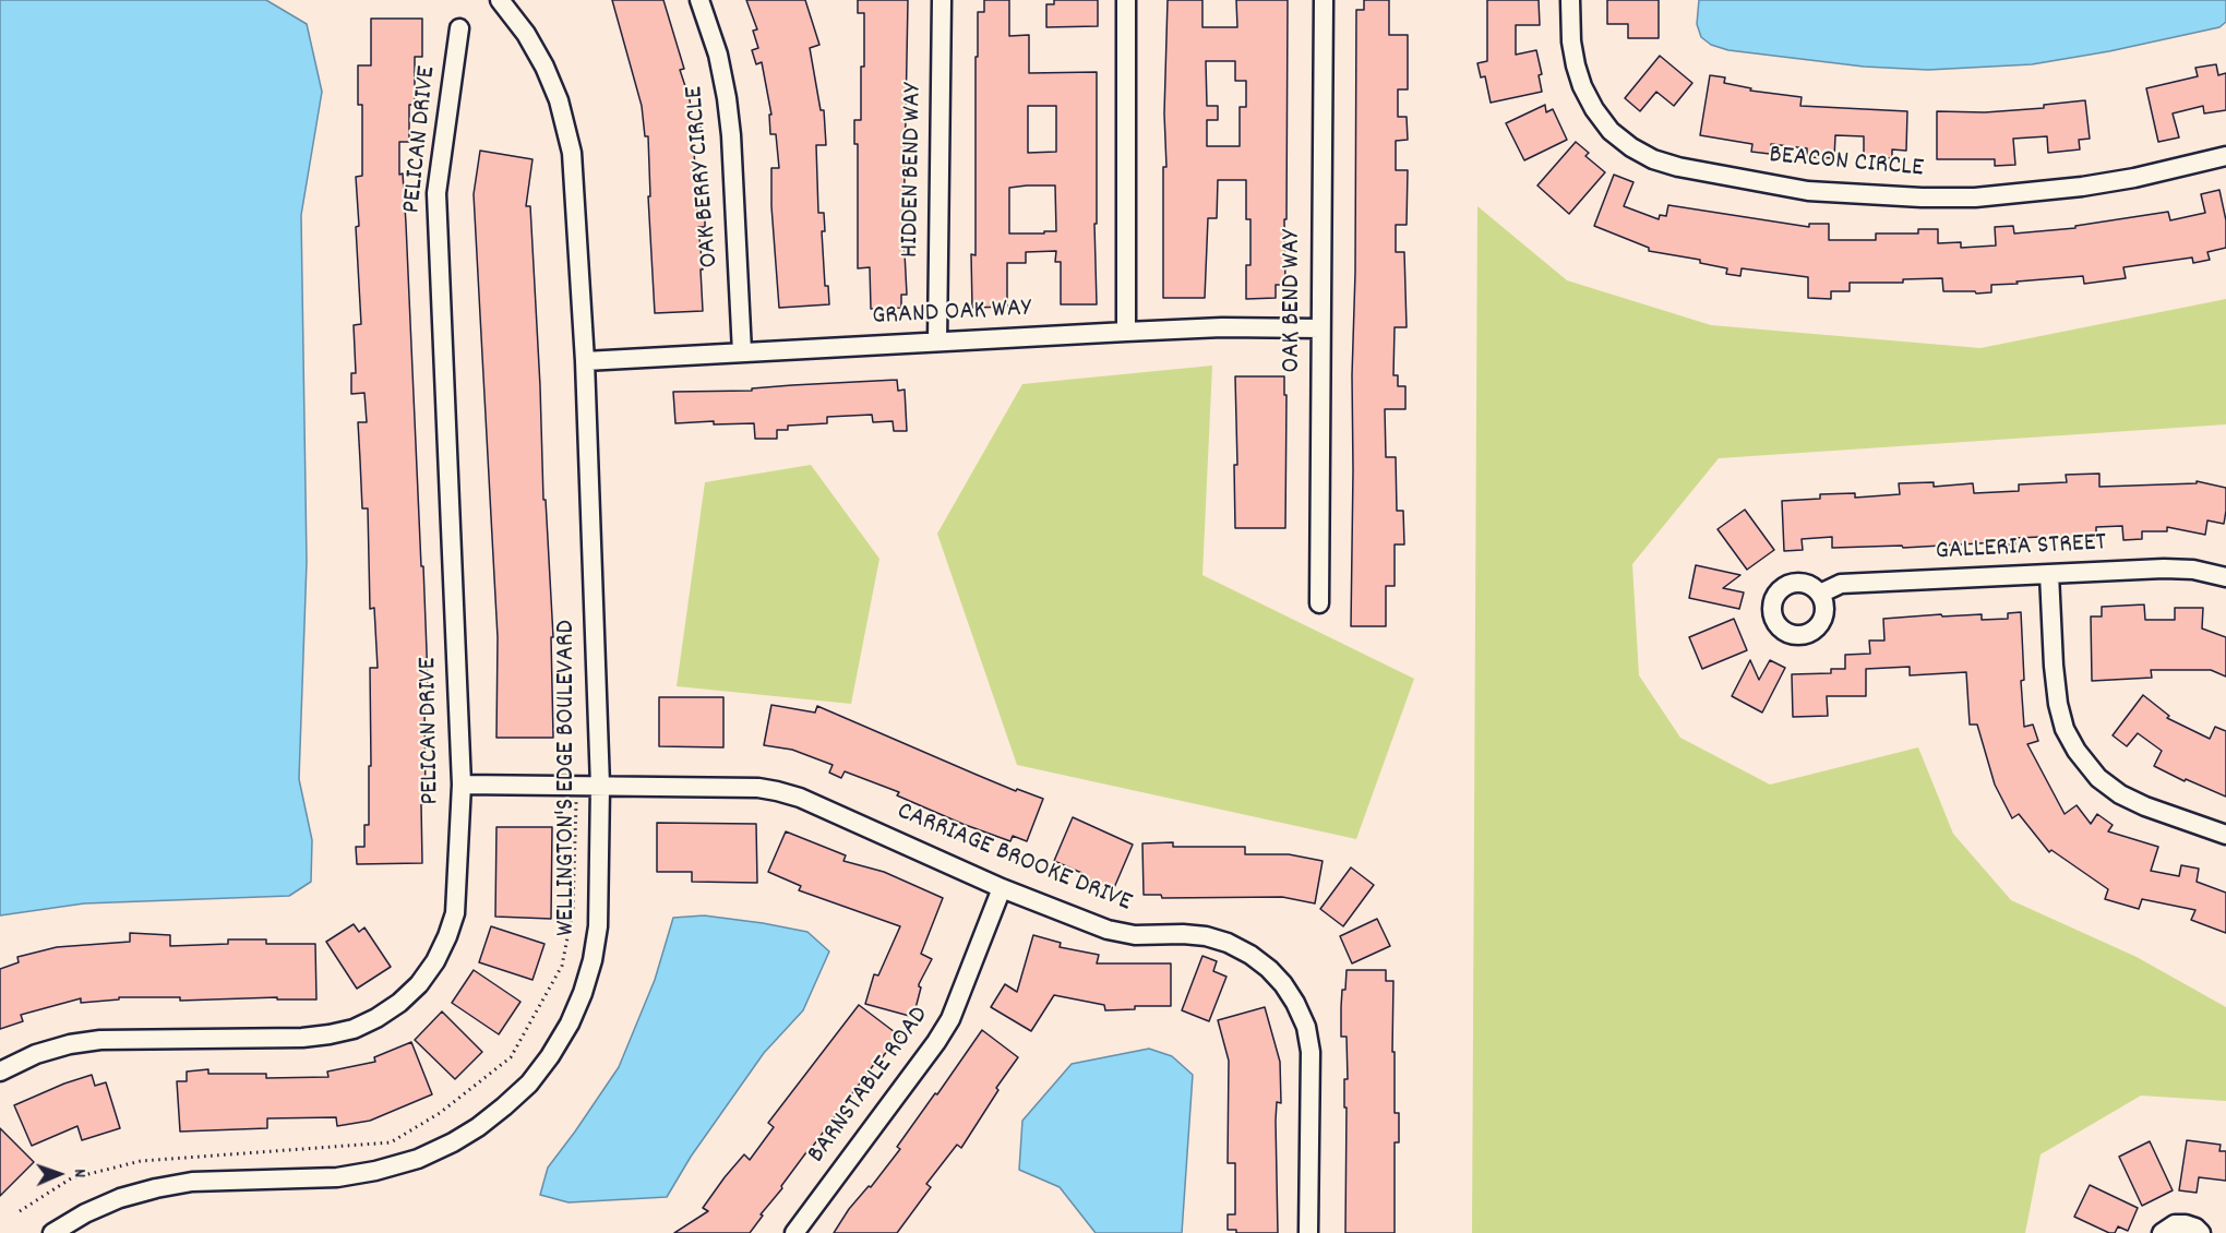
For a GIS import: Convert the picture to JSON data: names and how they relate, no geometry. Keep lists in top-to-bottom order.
{
  "streets": {
    "street": [
      "PELICAN DRIVE",
      "BEACON CIRCLE",
      "HIDDEN BEND WAY",
      "OAK BERRY CIRCLE",
      "OAK BEND WAY",
      "GRAND OAK WAY",
      "GALLERIA STREET",
      "WELLINGTON'S EDGE BOULEVARD",
      "CARRIAGE BROOKE DRIVE",
      "BARNSTABLE ROAD"
    ]
  },
  "crossings": [
    ["PELICAN DRIVE", "CARRIAGE BROOKE DRIVE"],
    ["HIDDEN BEND WAY", "GRAND OAK WAY"],
    ["OAK BERRY CIRCLE", "GRAND OAK WAY"],
    ["OAK BEND WAY", "GRAND OAK WAY"],
    ["GRAND OAK WAY", "WELLINGTON'S EDGE BOULEVARD"],
    ["WELLINGTON'S EDGE BOULEVARD", "CARRIAGE BROOKE DRIVE"],
    ["CARRIAGE BROOKE DRIVE", "BARNSTABLE ROAD"]
  ],
  "north": "right"
}
